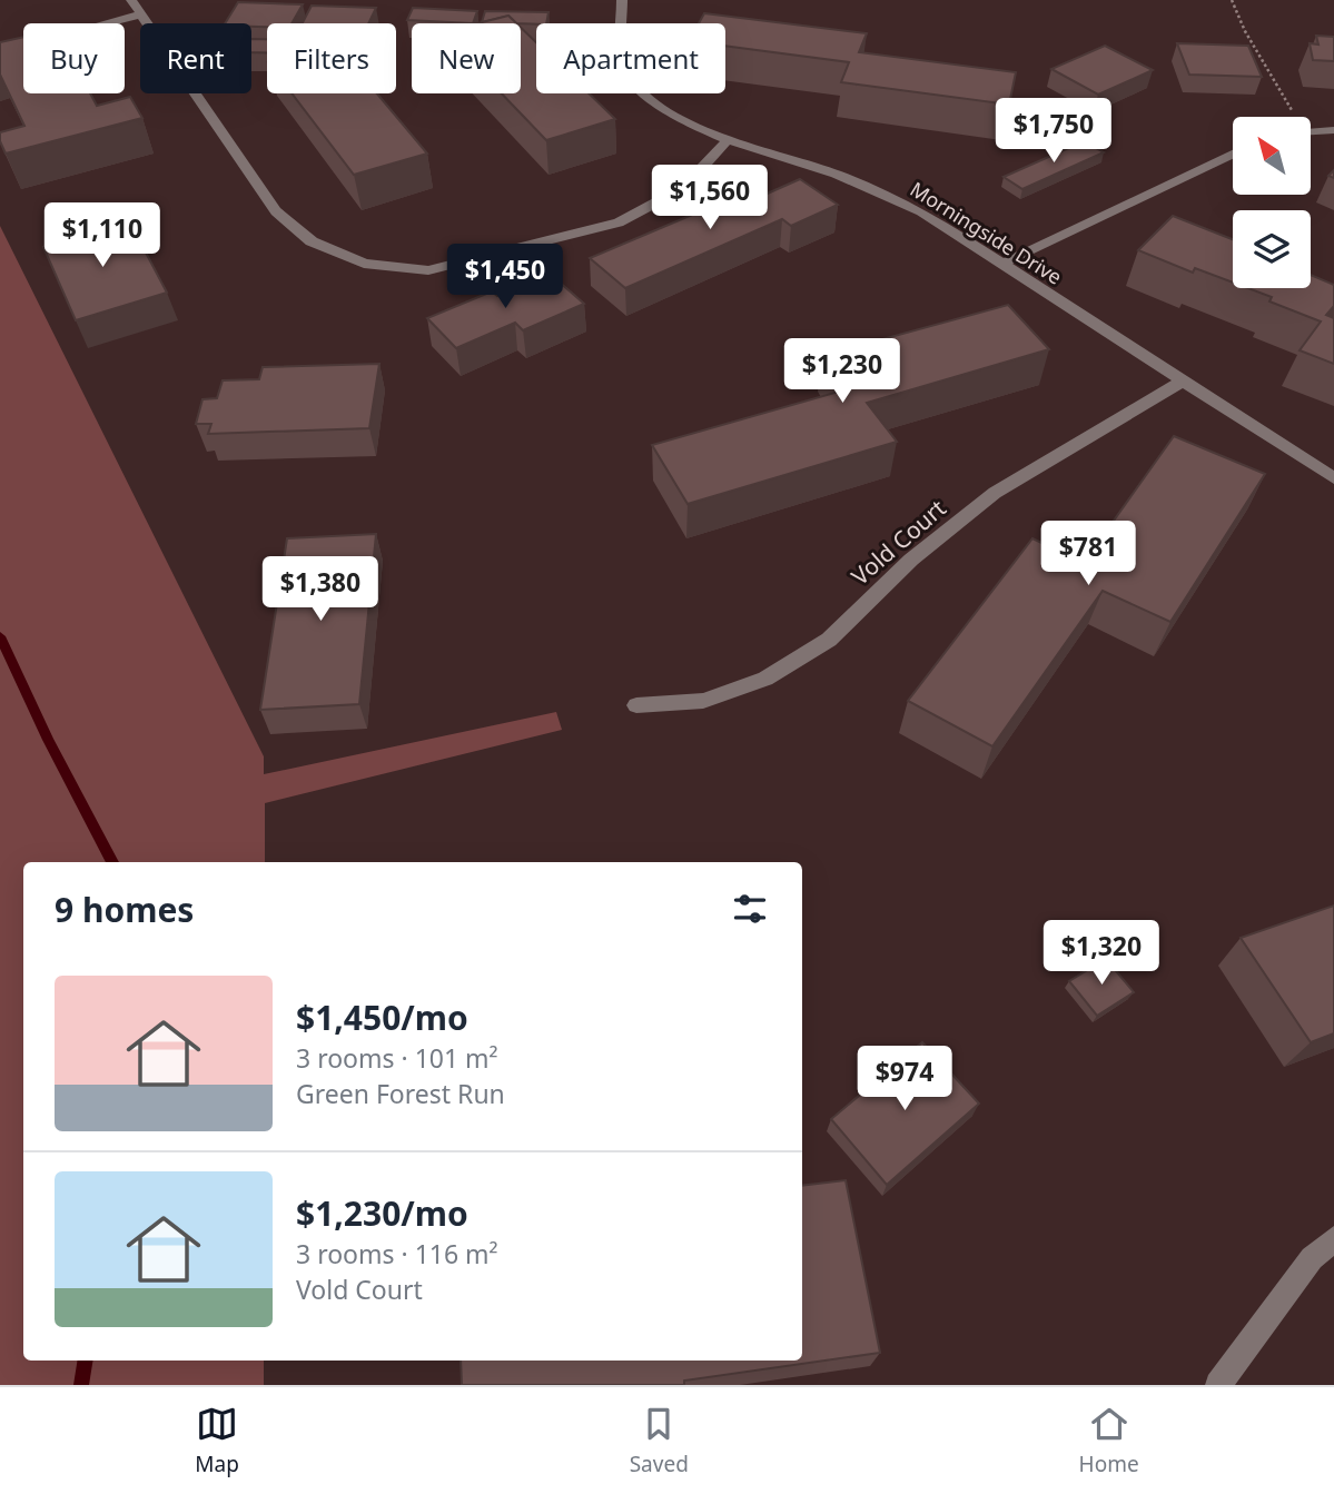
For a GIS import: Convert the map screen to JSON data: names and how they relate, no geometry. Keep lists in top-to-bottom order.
{
  "streets": {
    "street": ["Morningside Drive", "Vold Court"]
  },
  "crossings": [
    ["Morningside Drive", "Vold Court"]
  ],
  "north": "top left",
  "page": {
    "chip": [
      "Buy",
      "Rent",
      "Filters",
      "New",
      "Apartment"
    ],
    "price": [
      "$1,750",
      "$1,560",
      "$1,110",
      "$1,450",
      "$1,230",
      "$781",
      "$1,380",
      "$1,320",
      "$974"
    ],
    "heading": "9 homes",
    "list": [
      {
        "name": "$1,450/mo",
        "note": "3 rooms · 101 m² · Green Forest Run"
      },
      {
        "name": "$1,230/mo",
        "note": "3 rooms · 116 m² · Vold Court"
      }
    ],
    "tabs": ["Map", "Saved", "Home"]
  }
}
